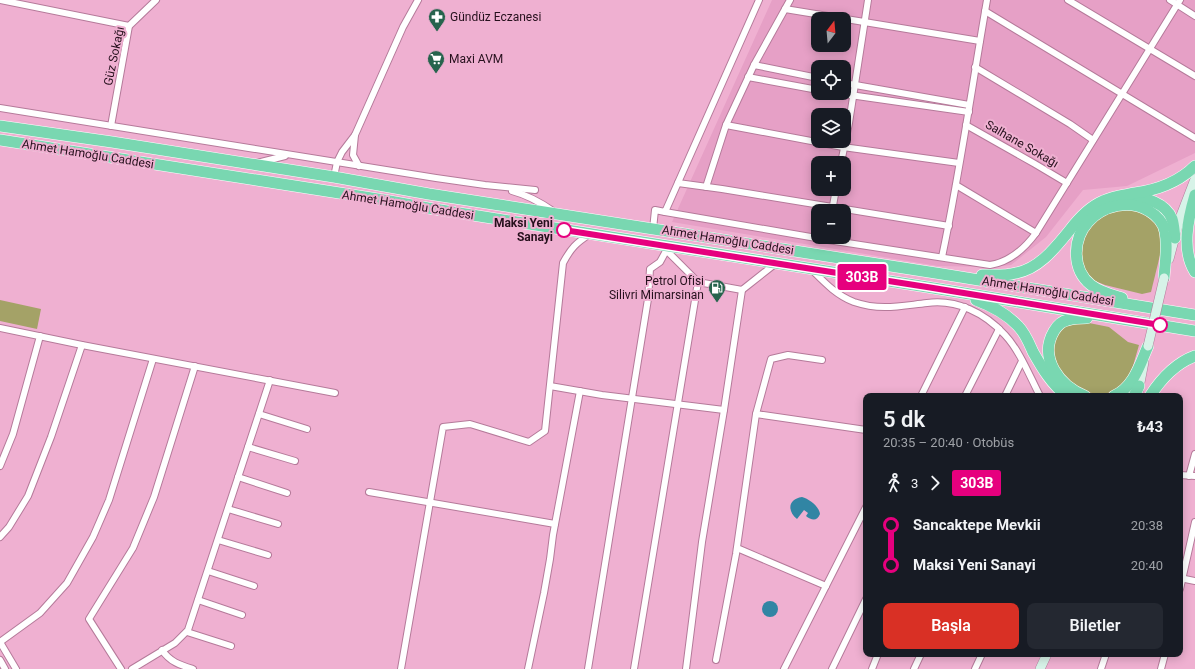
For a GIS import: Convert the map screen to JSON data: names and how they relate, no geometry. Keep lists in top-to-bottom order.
{
  "streets": {
    "highway": ["Ahmet Hamoğlu Caddesi"],
    "street": ["Güz Sokağı", "Salhane Sokağı"]
  },
  "places": {
    "pharmacy": ["Gündüz Eczanesi"],
    "supermarket": ["Maxi AVM"],
    "other": ["Maksi Yeni Sanayi"],
    "fuel station": ["Petrol Ofisi Silivri Mimarsinan"]
  },
  "lines": ["bus line 303B"],
  "north": "top",
  "page": {
    "on_map": "303B",
    "map_buttons": ["+", "−"],
    "heading": ["5 dk", "20:35 – 20:40 · Otobüs", "₺43"],
    "legs": ["3", "303B"],
    "list": [
      {
        "name": "Sancaktepe Mevkii",
        "value": "20:38"
      },
      {
        "name": "Maksi Yeni Sanayi",
        "value": "20:40"
      }
    ],
    "buttons": ["Başla", "Biletler"]
  }
}
